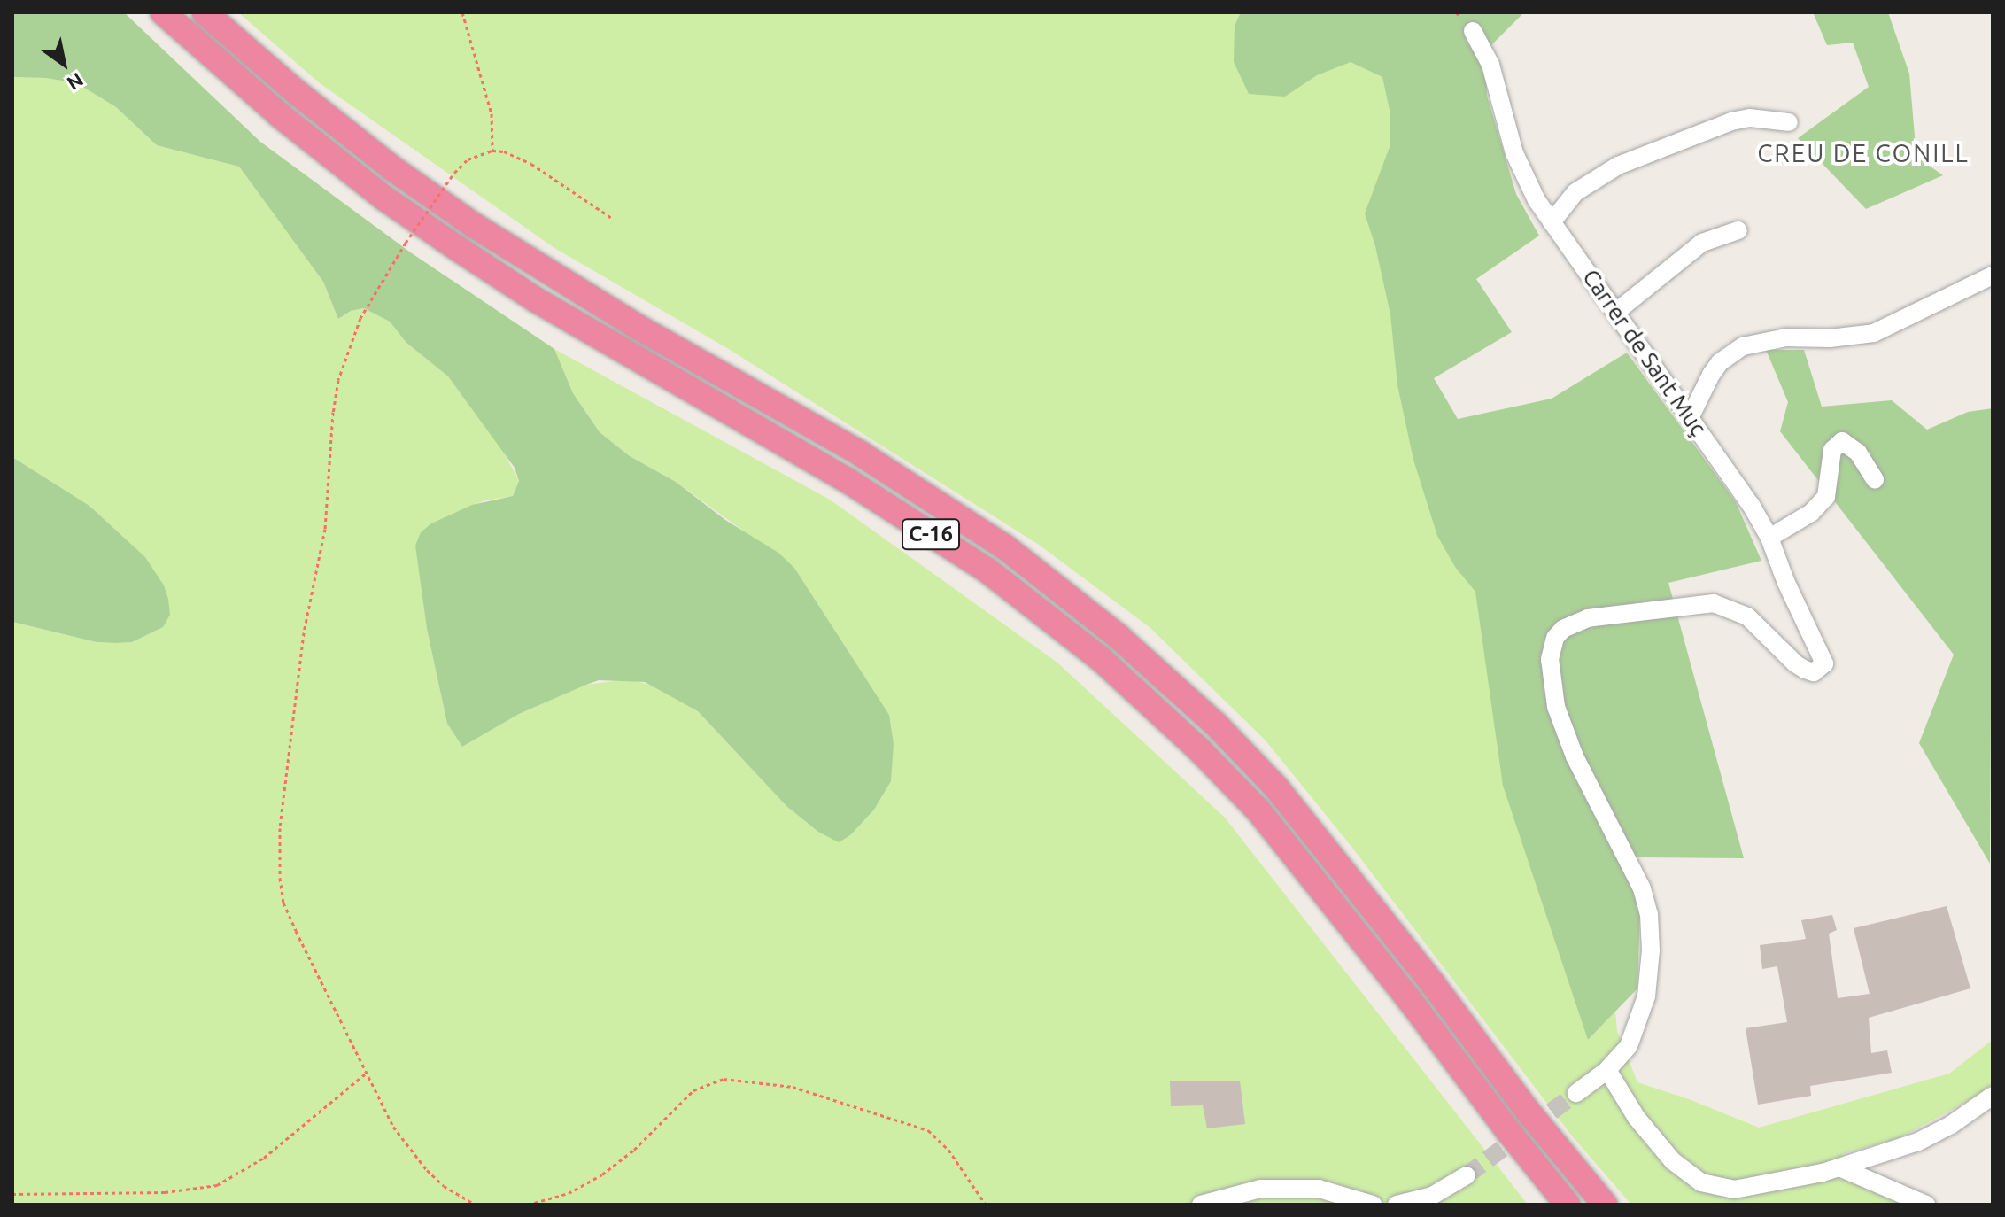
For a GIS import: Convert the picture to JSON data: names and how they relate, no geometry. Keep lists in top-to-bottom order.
{
  "streets": {
    "highway": ["C-16"],
    "street": ["Carrer de Sant Muç"]
  },
  "districts": ["CREU DE CONILL"],
  "north": "bottom right"
}
